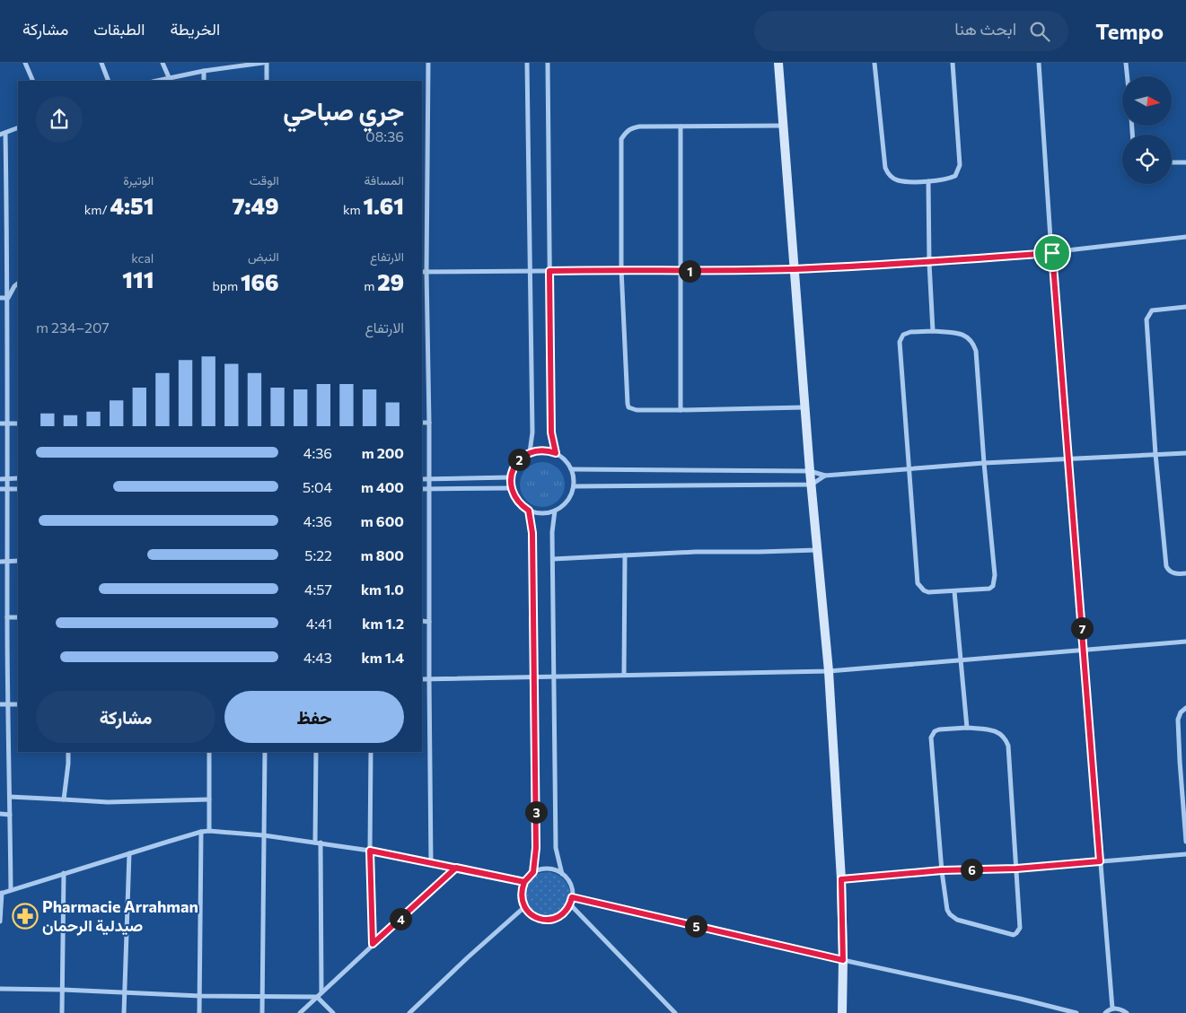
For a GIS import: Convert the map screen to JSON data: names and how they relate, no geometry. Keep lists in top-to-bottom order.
{
  "places": {
    "pharmacy": ["Pharmacie Arrahman صيدلية الرحمان"]
  },
  "north": "right",
  "page": {
    "header": "Tempo",
    "search": "ابحث هنا",
    "nav": ["الخريطة", "الطبقات", "مشاركة"],
    "heading": ["جري صباحي", "08:36"],
    "stats": [
      ["المسافة", "1.61 km"],
      ["الوقت", "7:49"],
      ["الوتيرة", "4:51 /km"],
      ["الارتفاع", "29 m"],
      ["النبض", "166 bpm"],
      ["kcal", "111"]
    ],
    "pins": [
      "1",
      "2",
      "7",
      "3",
      "6",
      "4",
      "5"
    ],
    "chart": ["الارتفاع", "207–234 m"],
    "list": [
      {
        "name": "200 m",
        "note": "4:36"
      },
      {
        "name": "400 m",
        "note": "5:04"
      },
      {
        "name": "600 m",
        "note": "4:36"
      },
      {
        "name": "800 m",
        "note": "5:22"
      },
      {
        "name": "1.0 km",
        "note": "4:57"
      },
      {
        "name": "1.2 km",
        "note": "4:41"
      },
      {
        "name": "1.4 km",
        "note": "4:43"
      }
    ],
    "buttons": ["حفظ", "مشاركة"]
  }
}
